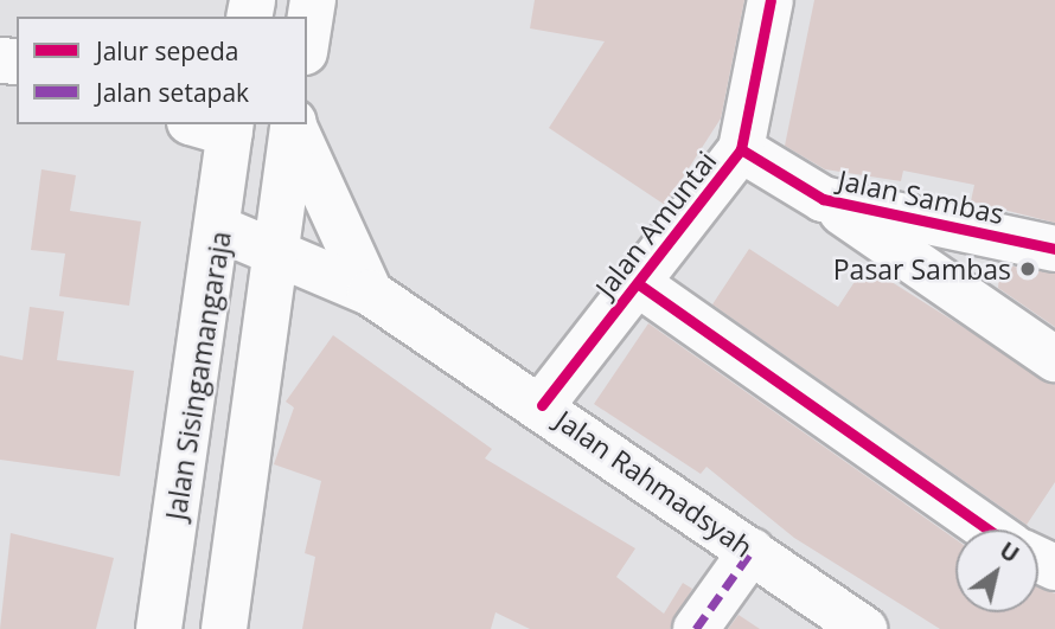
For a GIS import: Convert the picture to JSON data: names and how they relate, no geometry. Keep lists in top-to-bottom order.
{
  "streets": {
    "main road": [
      "Jalan Sambas",
      "Jalan Amuntai",
      "Jalan Sisingamangaraja",
      "Jalan Rahmadsyah"
    ]
  },
  "crossings": [
    ["Jalan Sambas", "Jalan Amuntai"],
    ["Jalan Amuntai", "Jalan Rahmadsyah"],
    ["Jalan Sisingamangaraja", "Jalan Rahmadsyah"]
  ],
  "places": ["Pasar Sambas"],
  "legend": ["Jalur sepeda", "Jalan setapak"],
  "north": "top right"
}
